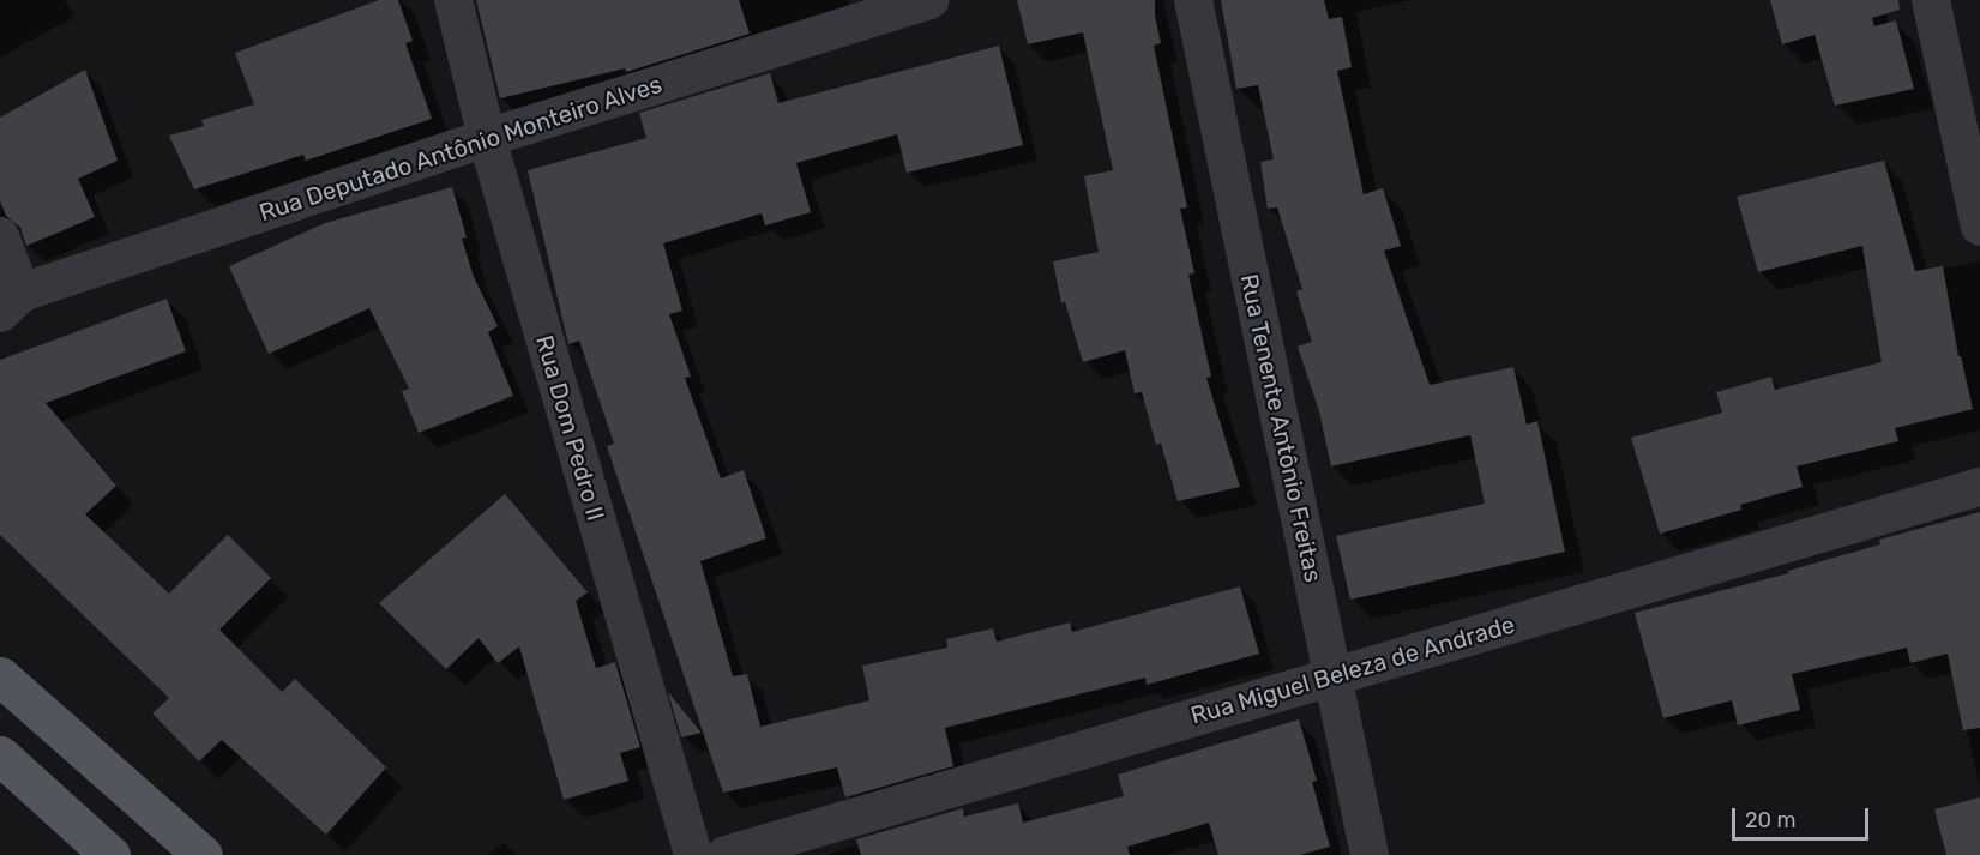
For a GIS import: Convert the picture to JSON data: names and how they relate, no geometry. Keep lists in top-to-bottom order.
{
  "streets": {
    "street": [
      "Rua Deputado Antônio Monteiro Alves",
      "Rua Dom Pedro II",
      "Rua Tenente Antônio Freitas",
      "Rua Miguel Beleza de Andrade"
    ]
  },
  "crossings": [
    ["Rua Deputado Antônio Monteiro Alves", "Rua Dom Pedro II"],
    ["Rua Tenente Antônio Freitas", "Rua Miguel Beleza de Andrade"]
  ],
  "scale_bar": "20 m"
}
